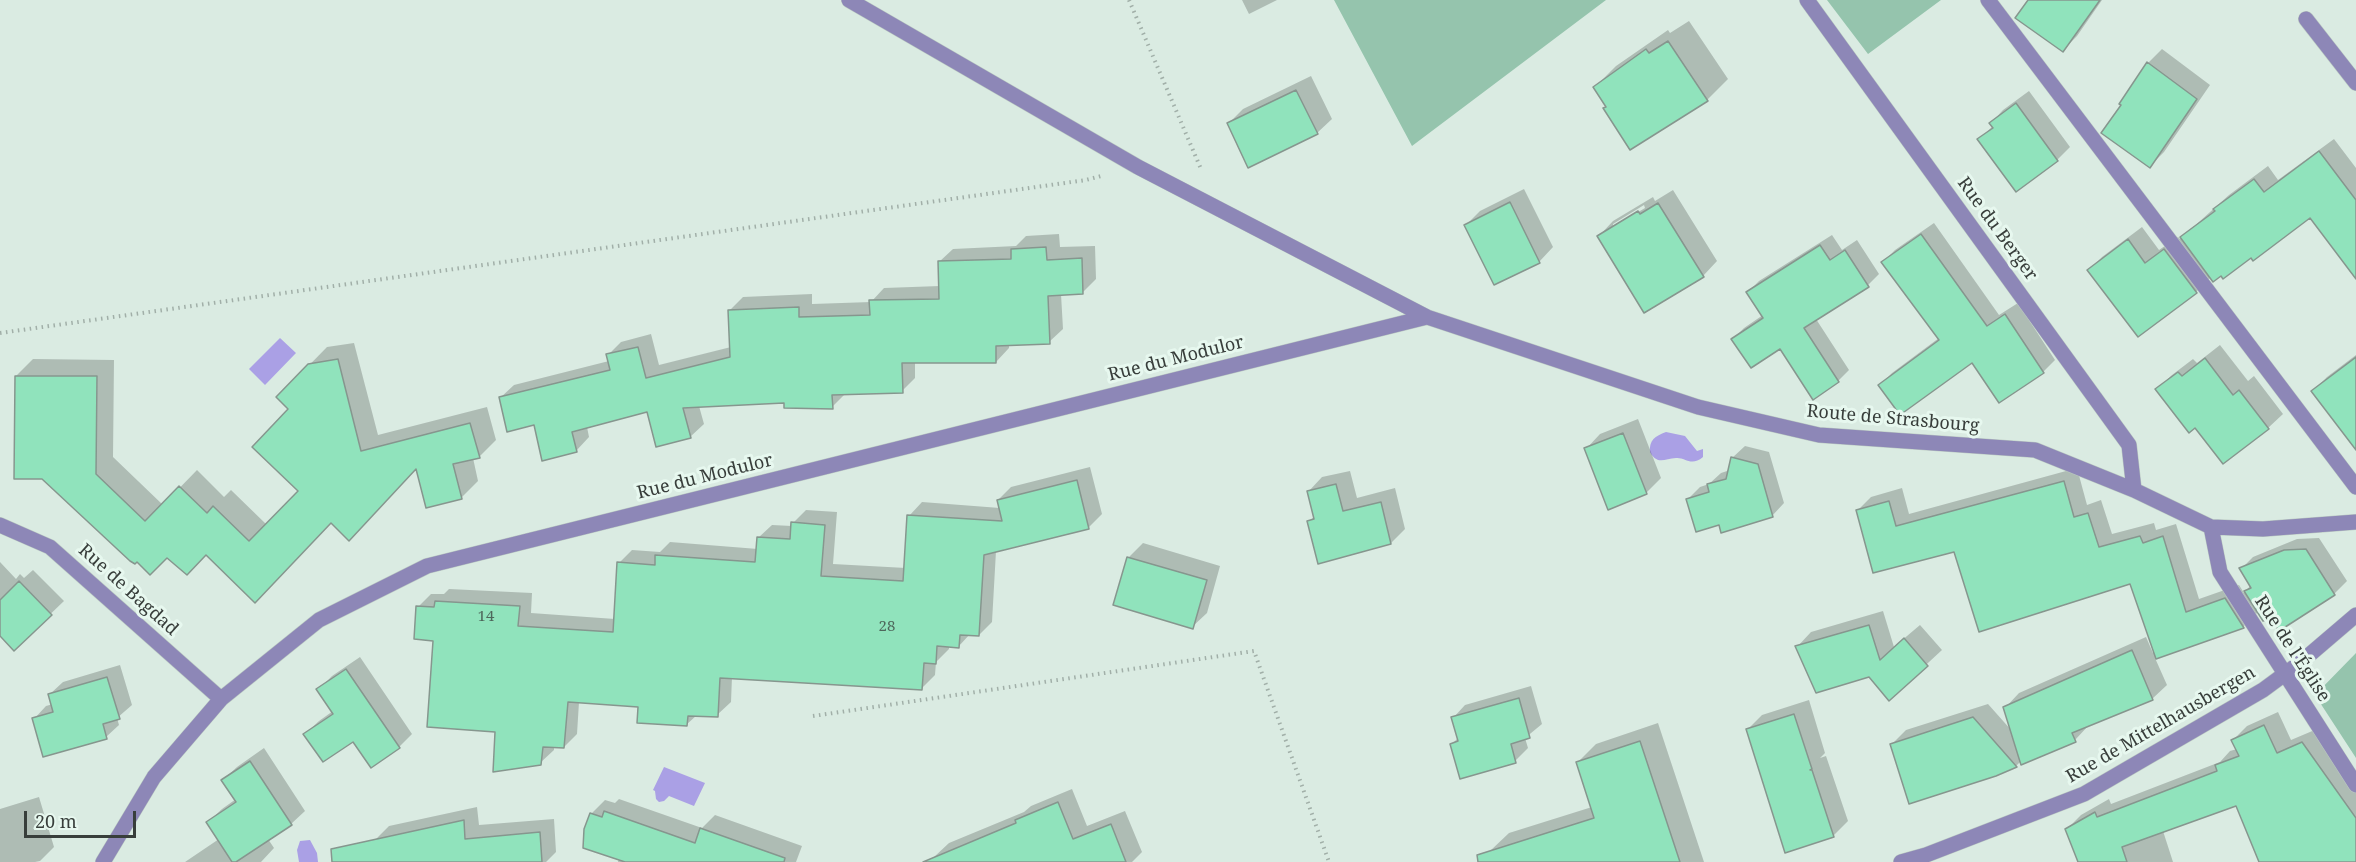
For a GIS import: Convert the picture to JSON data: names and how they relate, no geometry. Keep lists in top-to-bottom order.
{
  "streets": {
    "street": [
      "Rue du Berger",
      "Rue du Modulor",
      "Route de Strasbourg",
      "Rue de Bagdad",
      "Rue de l'Église",
      "Rue de Mittelhausbergen"
    ]
  },
  "crossings": [
    ["Rue du Berger", "Route de Strasbourg"],
    ["Rue du Modulor", "Route de Strasbourg"],
    ["Rue du Modulor", "Rue de Bagdad"],
    ["Route de Strasbourg", "Rue de l'Église"],
    ["Rue de l'Église", "Rue de Mittelhausbergen"]
  ],
  "house_numbers": ["14", "28"],
  "scale_bar": "20 m"
}
